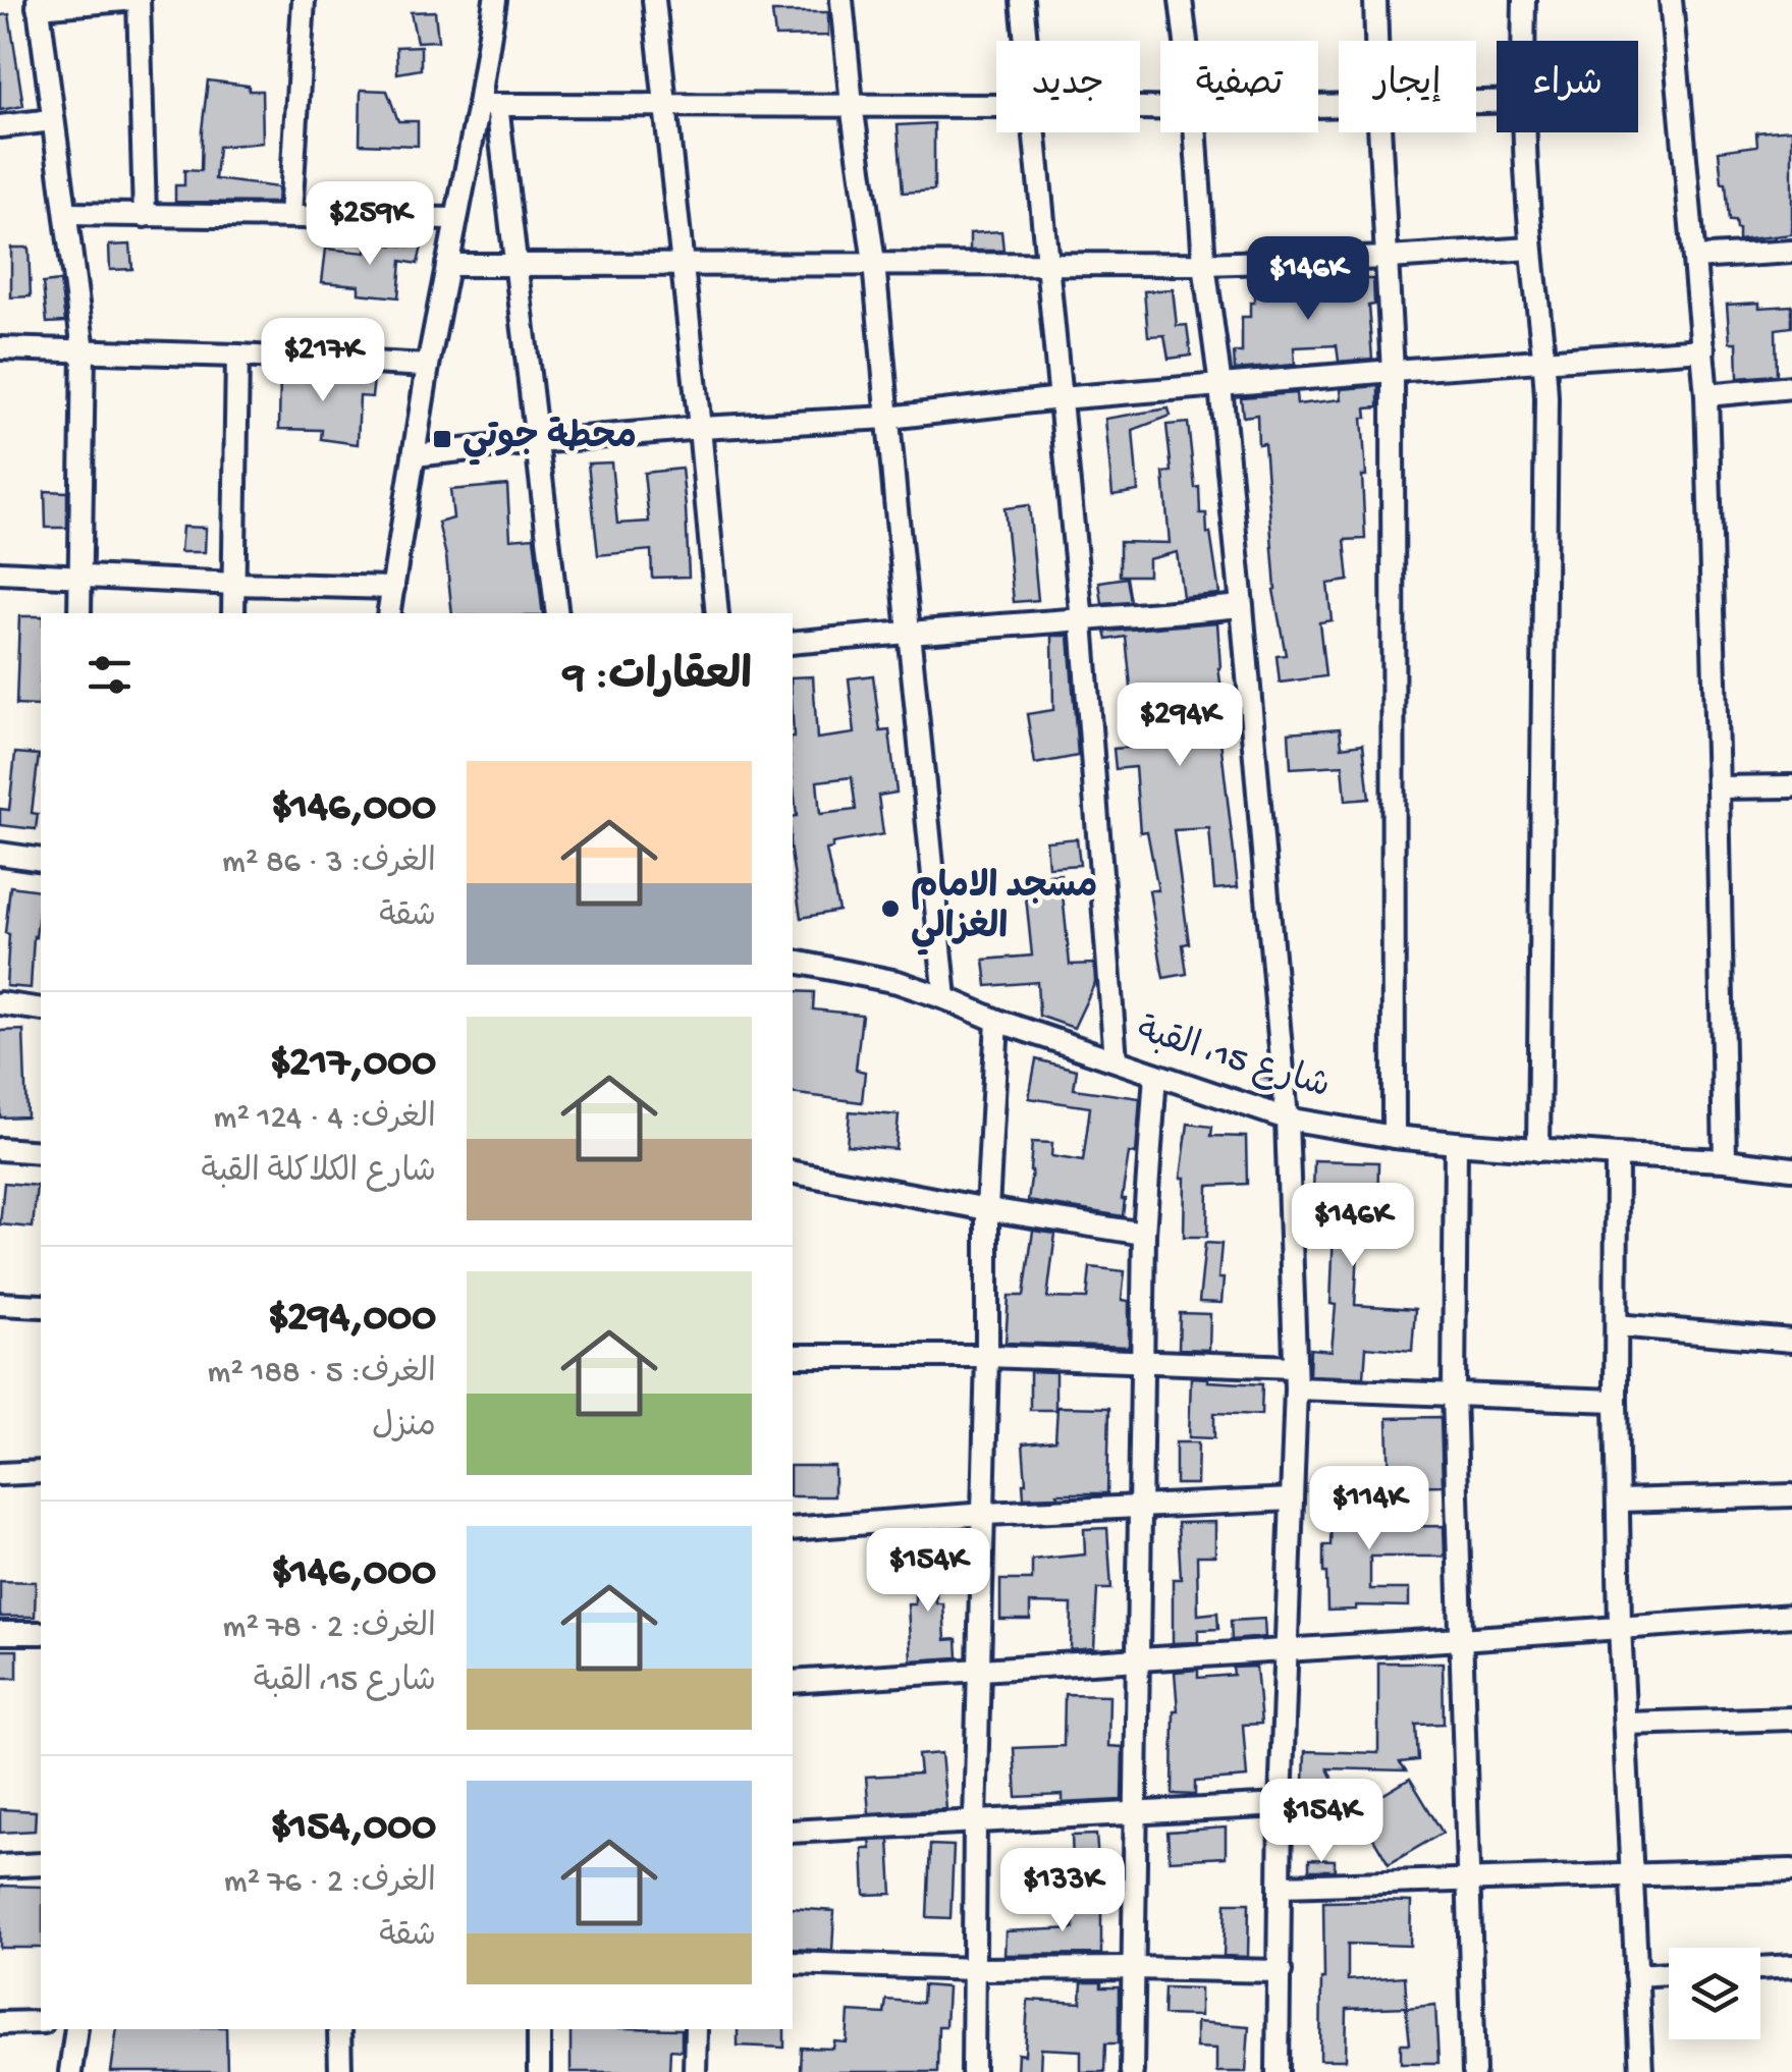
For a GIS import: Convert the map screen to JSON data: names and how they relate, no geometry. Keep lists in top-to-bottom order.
{
  "streets": {
    "street": ["شارع 15، القبة"]
  },
  "places": {
    "transit": ["محطة جوتي"],
    "other": ["مسجد الامام الغزالي"]
  },
  "page": {
    "chip": [
      "شراء",
      "إيجار",
      "تصفية",
      "جديد"
    ],
    "price": [
      "$259K",
      "$146K",
      "$217K",
      "$294K",
      "$146K",
      "$114K",
      "$154K",
      "$154K",
      "$133K"
    ],
    "heading": "العقارات: 9",
    "list": [
      {
        "name": "$146,000",
        "note": "الغرف: 3 · 86 m² · شقة"
      },
      {
        "name": "$217,000",
        "note": "الغرف: 4 · 124 m² · شارع الكلاكلة القبة"
      },
      {
        "name": "$294,000",
        "note": "الغرف: 5 · 188 m² · منزل"
      },
      {
        "name": "$146,000",
        "note": "الغرف: 2 · 78 m² · شارع 15، القبة"
      },
      {
        "name": "$154,000",
        "note": "الغرف: 2 · 76 m² · شقة"
      }
    ]
  }
}
